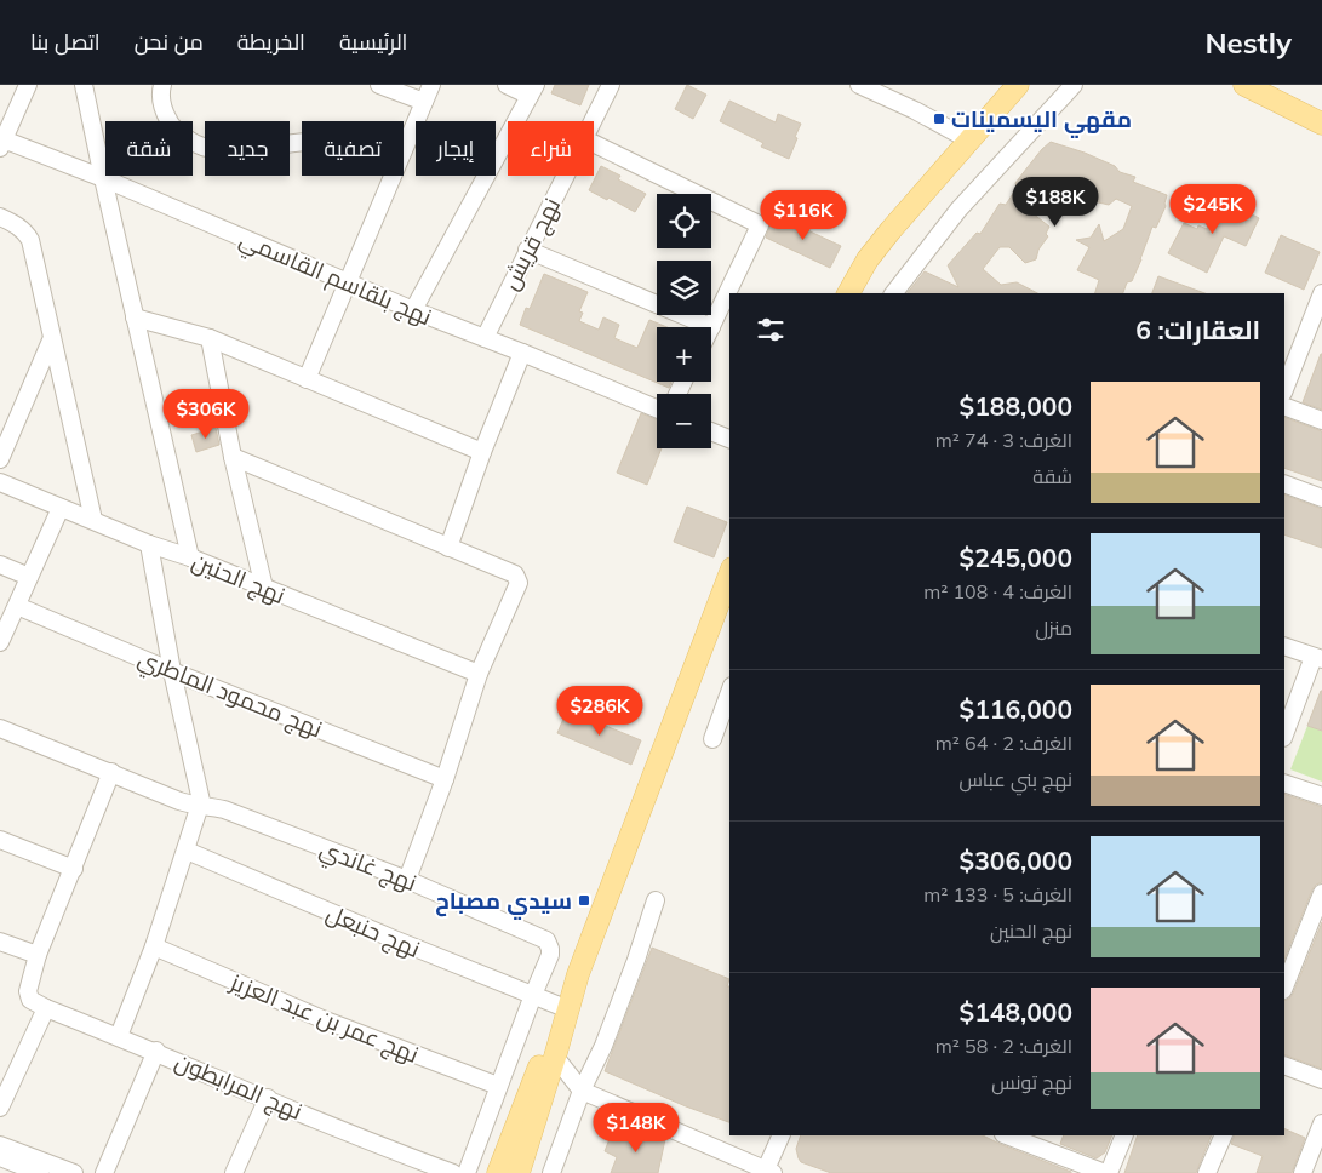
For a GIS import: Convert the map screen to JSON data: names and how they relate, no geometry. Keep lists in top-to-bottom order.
{
  "streets": {
    "street": [
      "نهج قريش",
      "نهج بلقاسم القاسمي",
      "نهج الحنين",
      "نهج محمود الماطري",
      "نهج غاندي",
      "نهج حنبعل",
      "نهج عمر بن عبد العزيز",
      "نهج المرابطون"
    ]
  },
  "crossings": [
    ["نهج قريش", "نهج بلقاسم القاسمي"],
    ["نهج غاندي", "نهج حنبعل"]
  ],
  "places": {
    "transit": ["مقهي اليسمينات", "سيدي مصباح"]
  },
  "page": {
    "header": "Nestly",
    "nav": [
      "الرئيسية",
      "الخريطة",
      "من نحن",
      "اتصل بنا"
    ],
    "chip": [
      "شراء",
      "إيجار",
      "تصفية",
      "جديد",
      "شقة"
    ],
    "price": [
      "$188K",
      "$245K",
      "$116K",
      "$306K",
      "$286K",
      "$148K"
    ],
    "map_buttons": ["+", "−"],
    "heading": "العقارات: 6",
    "list": [
      {
        "name": "$188,000",
        "note": "الغرف: 3 · 74 m² · شقة"
      },
      {
        "name": "$245,000",
        "note": "الغرف: 4 · 108 m² · منزل"
      },
      {
        "name": "$116,000",
        "note": "الغرف: 2 · 64 m² · نهج بني عباس"
      },
      {
        "name": "$306,000",
        "note": "الغرف: 5 · 133 m² · نهج الحنين"
      },
      {
        "name": "$148,000",
        "note": "الغرف: 2 · 58 m² · نهج تونس"
      }
    ]
  }
}
